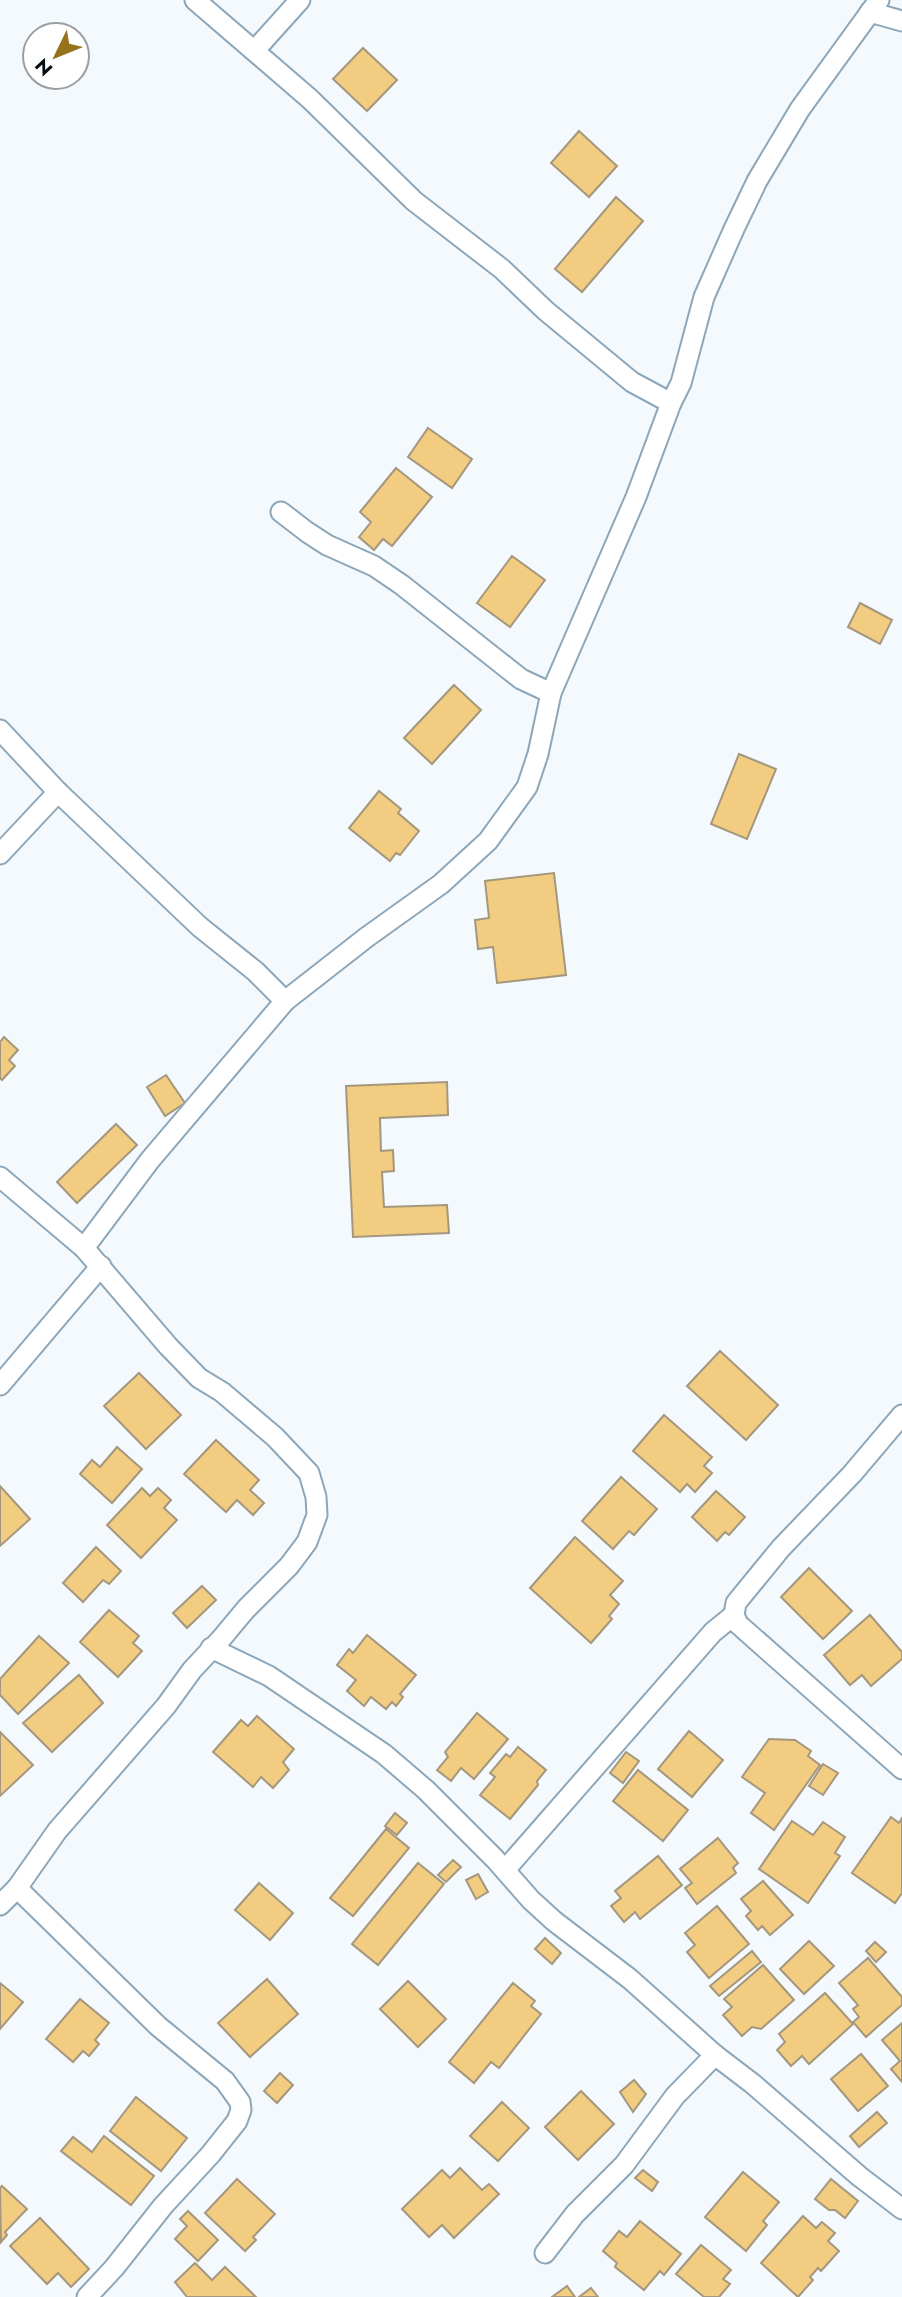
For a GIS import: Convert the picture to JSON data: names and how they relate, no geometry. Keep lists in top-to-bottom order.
{
  "north": "bottom left"
}
